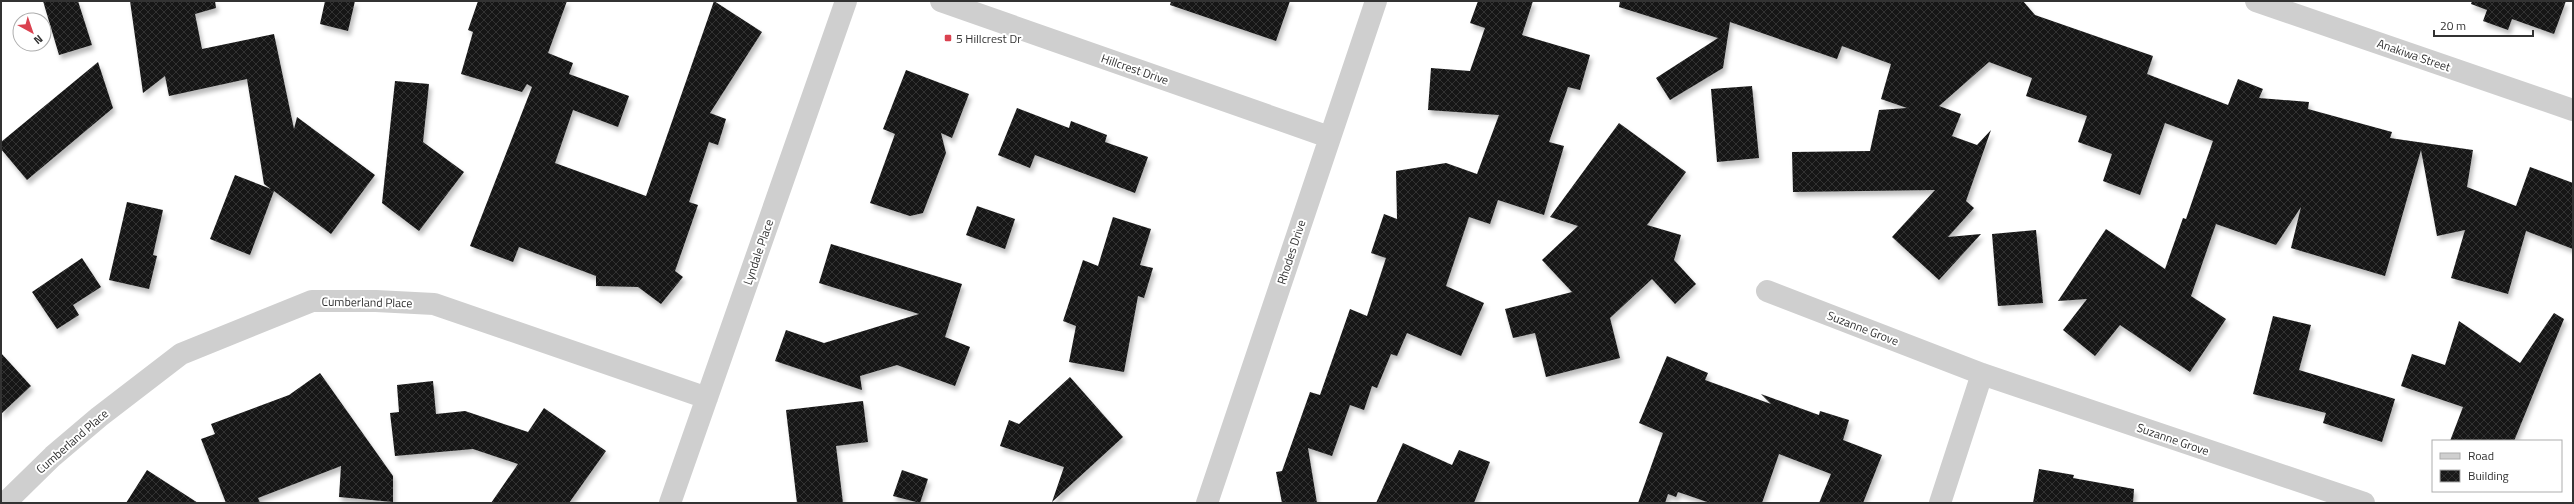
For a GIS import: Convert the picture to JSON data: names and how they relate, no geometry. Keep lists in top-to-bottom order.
{
  "streets": {
    "street": [
      "Anakiwa Street",
      "Hillcrest Drive",
      "Lyndale Place",
      "Rhodes Drive",
      "Cumberland Place",
      "Suzanne Grove"
    ]
  },
  "crossings": [
    ["Hillcrest Drive", "Rhodes Drive"],
    ["Lyndale Place", "Cumberland Place"]
  ],
  "places": {
    "transit": ["5 Hillcrest Dr"]
  },
  "legend": ["Road", "Building"],
  "scale_bar": "20 m",
  "north": "bottom right"
}
